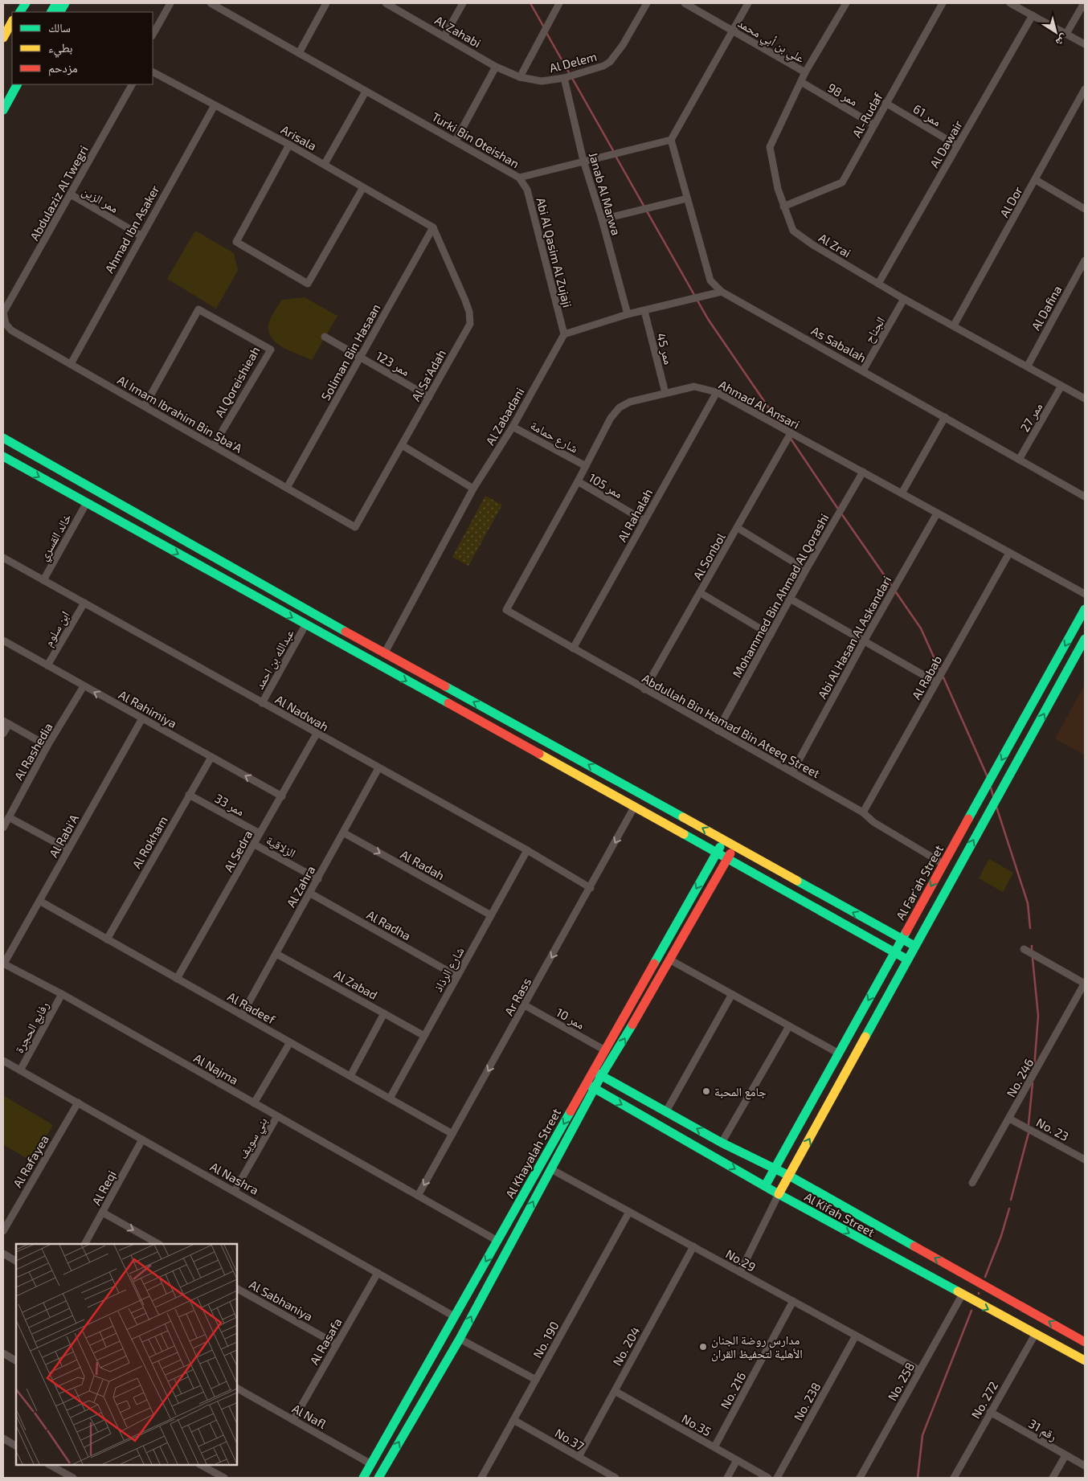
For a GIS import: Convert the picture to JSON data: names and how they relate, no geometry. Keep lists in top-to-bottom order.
{
  "streets": {
    "street": [
      "Al Zahabi",
      "علي بن أبي محمد",
      "Al Delem",
      "ممر 98",
      "Al-Rudaf",
      "ممر 61",
      "Arisala",
      "Turki Bin Oteishan",
      "Al Dawair",
      "Abdulaziz Al Twegri",
      "Janab Al Marwa",
      "ممر الزين",
      "Al Dor",
      "Ahmad Ibn Asaker",
      "Al Zrai",
      "Abi Al Qasim Al Zujaji",
      "Al Dafina",
      "الجناح",
      "As Sabalah",
      "ممر 45",
      "Soliman Bin Hasaan",
      "ممر 123",
      "Al Sa'Adah",
      "Al Qoreishieah",
      "Ahmad Al Ansari",
      "Al Imam Ibrahim Bin Sba'A",
      "Al Zabadani",
      "ممر 27",
      "شارع حمامة",
      "ممر 105",
      "Al Rahalah",
      "خالد القسري",
      "Al Sonbol",
      "Mohammed Bin Ahmad Al Qorashi",
      "ابن سلوم",
      "Abi Al Hasan Al Askandari",
      "عبدالله بن احمد",
      "Al Rabab",
      "Al Rahimiya",
      "Al Nadwah",
      "Abdullah Bin Hamad Bin Ateeq Street",
      "Al Rashedia",
      "ممر 33",
      "Al Rabi'A",
      "Al Rokham",
      "الزلاقية",
      "Al Sedra",
      "Al Radah",
      "Al Far'ah Street",
      "Al Zahra",
      "Al Radha",
      "شارع الرذاذ",
      "Al Zabad",
      "Ar Rass",
      "Al Radeef",
      "ممر 10",
      "رفايع الحجرة",
      "Al Najma",
      "No. 246",
      "No. 23",
      "بني سويف",
      "Al Khayalah Street",
      "Al Rafayea",
      "Al Nashra",
      "Al Reqi",
      "Al Kifah Street",
      "No.29",
      "Al Sabhaniya",
      "No. 190",
      "Al Rasafa",
      "No. 204",
      "No. 258",
      "No. 216",
      "No. 272",
      "No. 238",
      "Al Nafl",
      "No.35",
      "رقم 31",
      "No.37"
    ]
  },
  "crossings": [
    ["Al Zahabi", "Al Delem"],
    ["علي بن أبي محمد", "Al Zrai"],
    ["Al Delem", "Janab Al Marwa"],
    ["ممر 98", "Al-Rudaf"],
    ["ممر 98", "Al Zrai"],
    ["Al-Rudaf", "ممر 61"],
    ["Al-Rudaf", "Al Zrai"],
    ["ممر 61", "Al Dawair"],
    ["Arisala", "Ahmad Ibn Asaker"],
    ["Arisala", "Soliman Bin Hasaan"],
    ["Arisala", "Al Sa'Adah"],
    ["Turki Bin Oteishan", "Janab Al Marwa"],
    ["Turki Bin Oteishan", "Abi Al Qasim Al Zujaji"],
    ["Turki Bin Oteishan", "As Sabalah"],
    ["Al Dawair", "Al Zrai"],
    ["Abdulaziz Al Twegri", "ممر الزين"],
    ["Abdulaziz Al Twegri", "Al Imam Ibrahim Bin Sba'A"],
    ["ممر الزين", "Ahmad Ibn Asaker"],
    ["Al Dor", "Al Zrai"],
    ["Ahmad Ibn Asaker", "Al Imam Ibrahim Bin Sba'A"],
    ["Al Zrai", "Al Dafina"],
    ["Al Zrai", "الجناح"],
    ["Al Zrai", "ممر 27"],
    ["Abi Al Qasim Al Zujaji", "Al Zabadani"],
    ["الجناح", "As Sabalah"],
    ["As Sabalah", "ممر 27"],
    ["ممر 45", "Ahmad Al Ansari"],
    ["Soliman Bin Hasaan", "ممر 123"],
    ["Soliman Bin Hasaan", "Al Sa'Adah"],
    ["Soliman Bin Hasaan", "Al Imam Ibrahim Bin Sba'A"],
    ["ممر 123", "Al Sa'Adah"],
    ["Al Sa'Adah", "Al Imam Ibrahim Bin Sba'A"],
    ["Al Qoreishieah", "Al Imam Ibrahim Bin Sba'A"],
    ["Ahmad Al Ansari", "شارع حمامة"],
    ["Ahmad Al Ansari", "ممر 105"],
    ["Ahmad Al Ansari", "Al Rahalah"],
    ["Ahmad Al Ansari", "Al Sonbol"],
    ["Ahmad Al Ansari", "Mohammed Bin Ahmad Al Qorashi"],
    ["Ahmad Al Ansari", "Abi Al Hasan Al Askandari"],
    ["Ahmad Al Ansari", "Al Rabab"],
    ["Ahmad Al Ansari", "Abdullah Bin Hamad Bin Ateeq Street"],
    ["Al Zabadani", "شارع حمامة"],
    ["ممر 105", "Al Rahalah"],
    ["Al Rahalah", "Abdullah Bin Hamad Bin Ateeq Street"],
    ["خالد القسري", "Al Nadwah"],
    ["Al Sonbol", "Abdullah Bin Hamad Bin Ateeq Street"],
    ["Mohammed Bin Ahmad Al Qorashi", "Abdullah Bin Hamad Bin Ateeq Street"],
    ["ابن سلوم", "Al Rahimiya"],
    ["ابن سلوم", "Al Nadwah"],
    ["Abi Al Hasan Al Askandari", "Abdullah Bin Hamad Bin Ateeq Street"],
    ["عبدالله بن احمد", "Al Nadwah"],
    ["Al Rabab", "Abdullah Bin Hamad Bin Ateeq Street"],
    ["Al Rahimiya", "Al Rashedia"],
    ["Al Rahimiya", "Al Rabi'A"],
    ["Al Rahimiya", "Al Rokham"],
    ["Al Rahimiya", "Al Sedra"],
    ["Al Nadwah", "Al Sedra"],
    ["Al Nadwah", "Al Zahra"],
    ["Al Nadwah", "شارع الرذاذ"],
    ["Al Nadwah", "Ar Rass"],
    ["Abdullah Bin Hamad Bin Ateeq Street", "Al Far'ah Street"],
    ["ممر 33", "Al Rokham"],
    ["ممر 33", "Al Sedra"],
    ["Al Rabi'A", "Al Radeef"],
    ["Al Rabi'A", "Al Najma"],
    ["Al Rokham", "Al Radeef"],
    ["الزلاقية", "Al Sedra"],
    ["الزلاقية", "Al Zahra"],
    ["Al Sedra", "Al Radeef"],
    ["Al Radah", "Al Zahra"],
    ["Al Radah", "شارع الرذاذ"],
    ["Al Far'ah Street", "Al Kifah Street"],
    ["Al Zahra", "Al Radha"],
    ["Al Zahra", "Al Zabad"],
    ["Al Zahra", "Al Radeef"],
    ["Al Radha", "شارع الرذاذ"],
    ["شارع الرذاذ", "Al Zabad"],
    ["شارع الرذاذ", "Al Radeef"],
    ["Ar Rass", "Al Radeef"],
    ["Ar Rass", "ممر 10"],
    ["Ar Rass", "Al Najma"],
    ["ممر 10", "Al Khayalah Street"],
    ["رفايع الحجرة", "Al Najma"],
    ["رفايع الحجرة", "Al Nashra"],
    ["Al Najma", "بني سويف"],
    ["Al Najma", "Al Khayalah Street"],
    ["No. 246", "No. 23"],
    ["بني سويف", "Al Nashra"],
    ["Al Khayalah Street", "Al Nashra"],
    ["Al Khayalah Street", "Al Kifah Street"],
    ["Al Khayalah Street", "No.29"],
    ["Al Khayalah Street", "Al Nafl"],
    ["Al Rafayea", "Al Nashra"],
    ["Al Nashra", "Al Reqi"],
    ["Al Nashra", "Al Rasafa"],
    ["Al Kifah Street", "No. 258"],
    ["Al Kifah Street", "No. 272"],
    ["No.29", "No. 190"],
    ["No.29", "No. 204"],
    ["No.29", "No. 258"],
    ["No.29", "No. 216"],
    ["No.29", "No. 238"],
    ["Al Sabhaniya", "Al Rasafa"],
    ["No. 190", "No.37"],
    ["Al Rasafa", "Al Nafl"],
    ["No. 204", "No.35"],
    ["No. 204", "No.37"],
    ["No. 216", "No.35"],
    ["No. 272", "رقم 31"]
  ],
  "one_way": ["Al Rahimiya", "Al Radah", "Ar Rass"],
  "places": ["جامع المحبة", "مدارس روضة الجنان الأهلية لتحفيظ القران"],
  "legend": ["سالك", "بطيء", "مزدحم"],
  "north": "bottom right"
}
